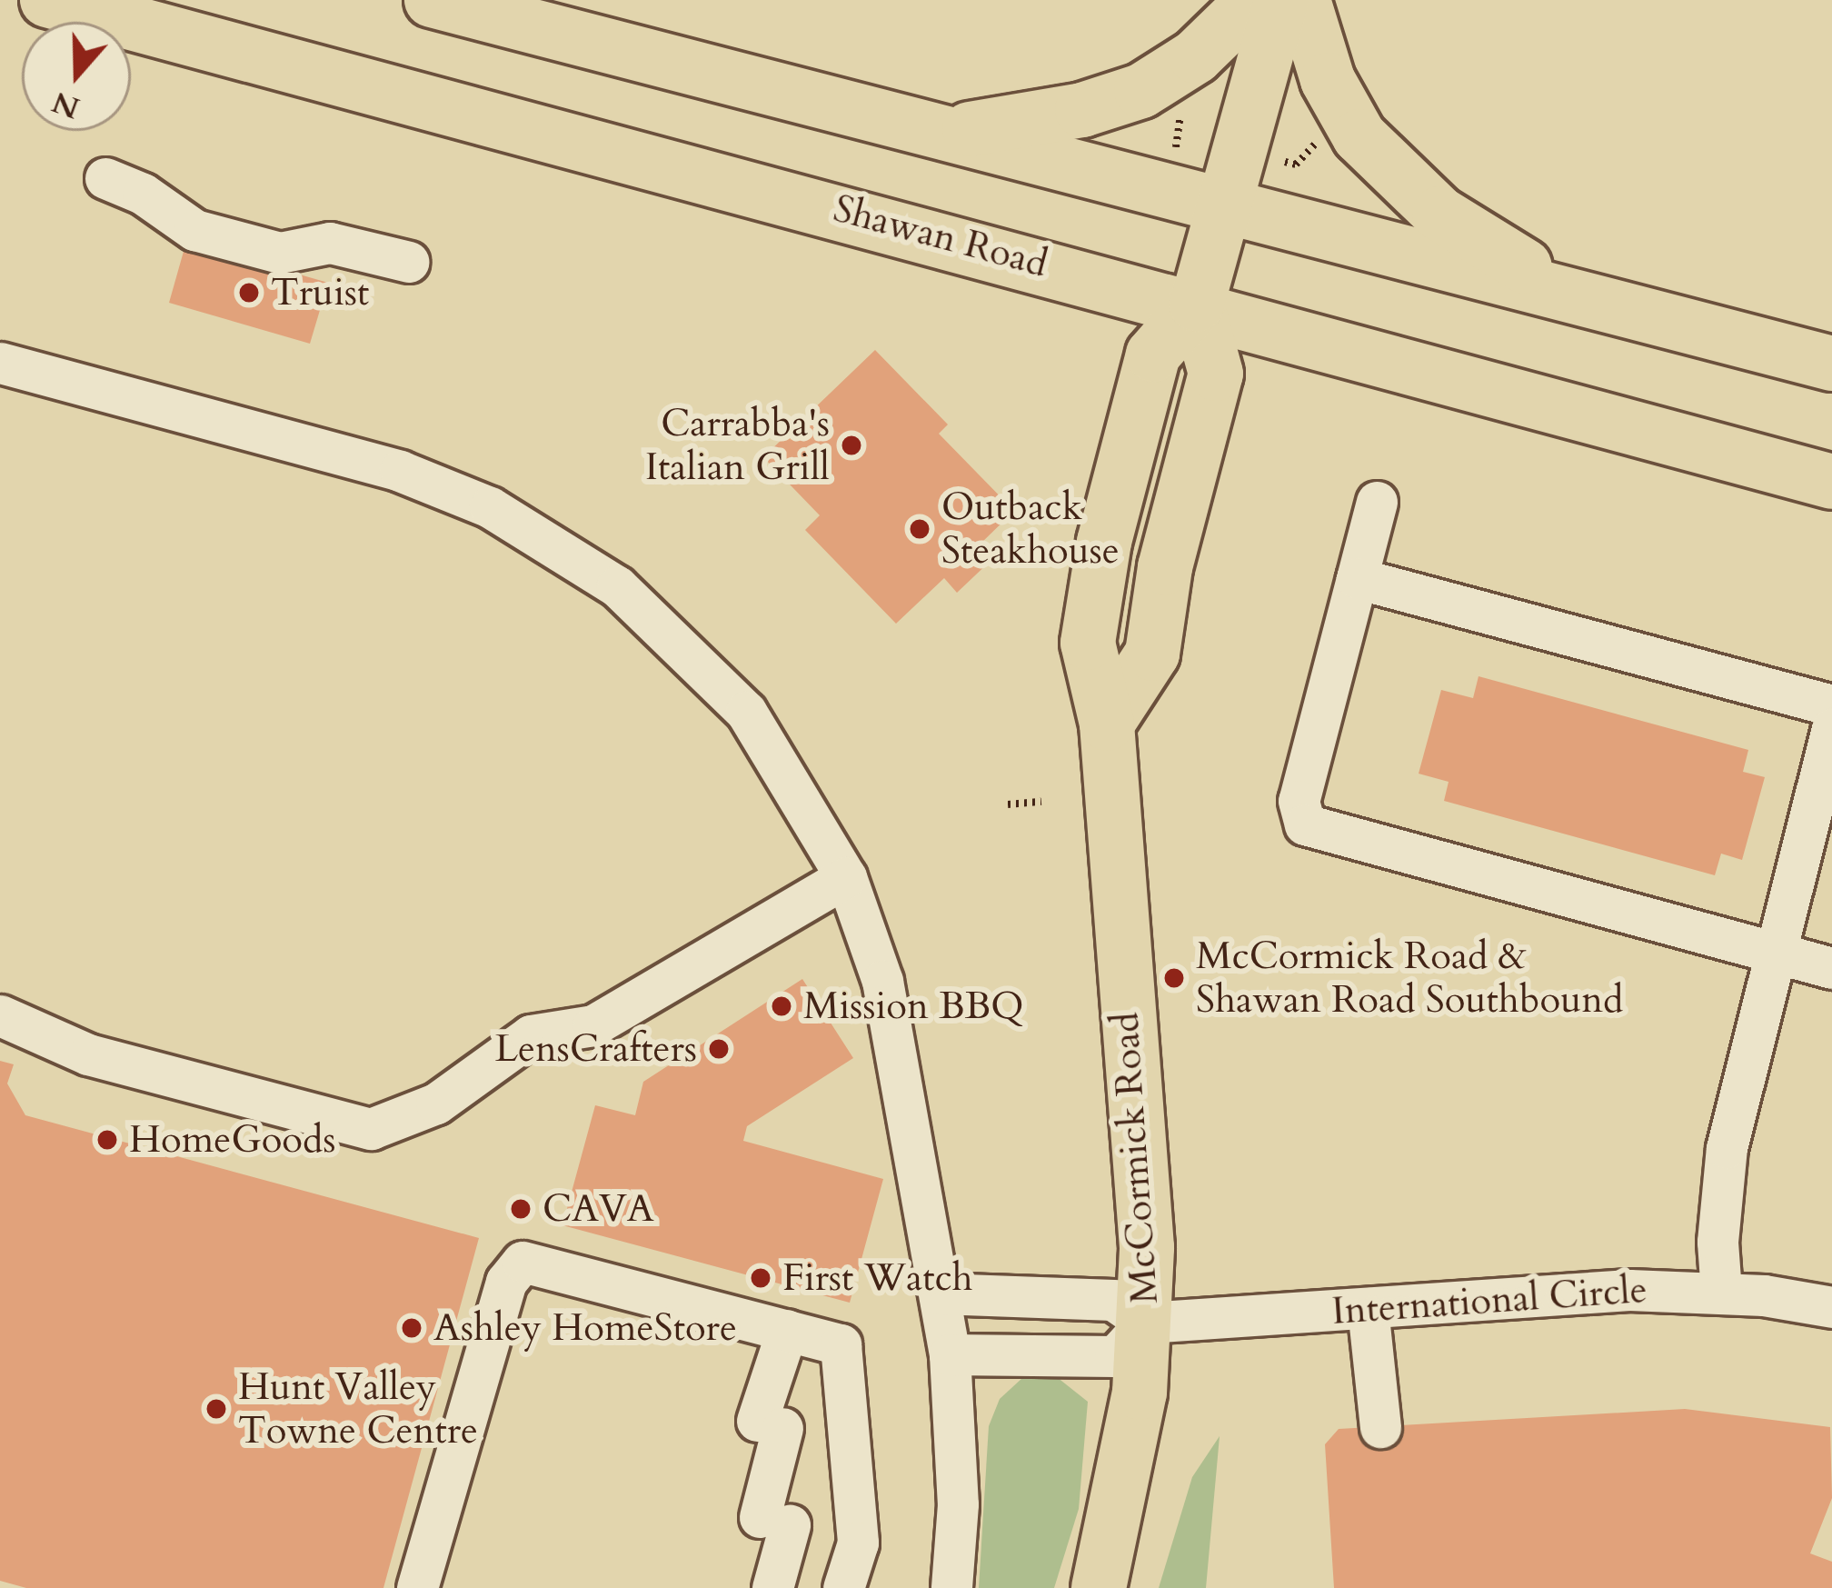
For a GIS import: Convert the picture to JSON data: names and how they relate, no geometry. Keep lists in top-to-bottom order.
{
  "streets": {
    "main road": ["Shawan Road", "McCormick Road"],
    "street": ["International Circle"]
  },
  "crossings": [
    ["Shawan Road", "McCormick Road"],
    ["McCormick Road", "International Circle"]
  ],
  "places": [
    "Truist",
    "Carrabba's Italian Grill",
    "Outback Steakhouse",
    "McCormick Road & Shawan Road Southbound",
    "Mission BBQ",
    "LensCrafters",
    "HomeGoods",
    "CAVA",
    "First Watch",
    "Ashley HomeStore",
    "Hunt Valley Towne Centre"
  ],
  "north": "bottom"
}
